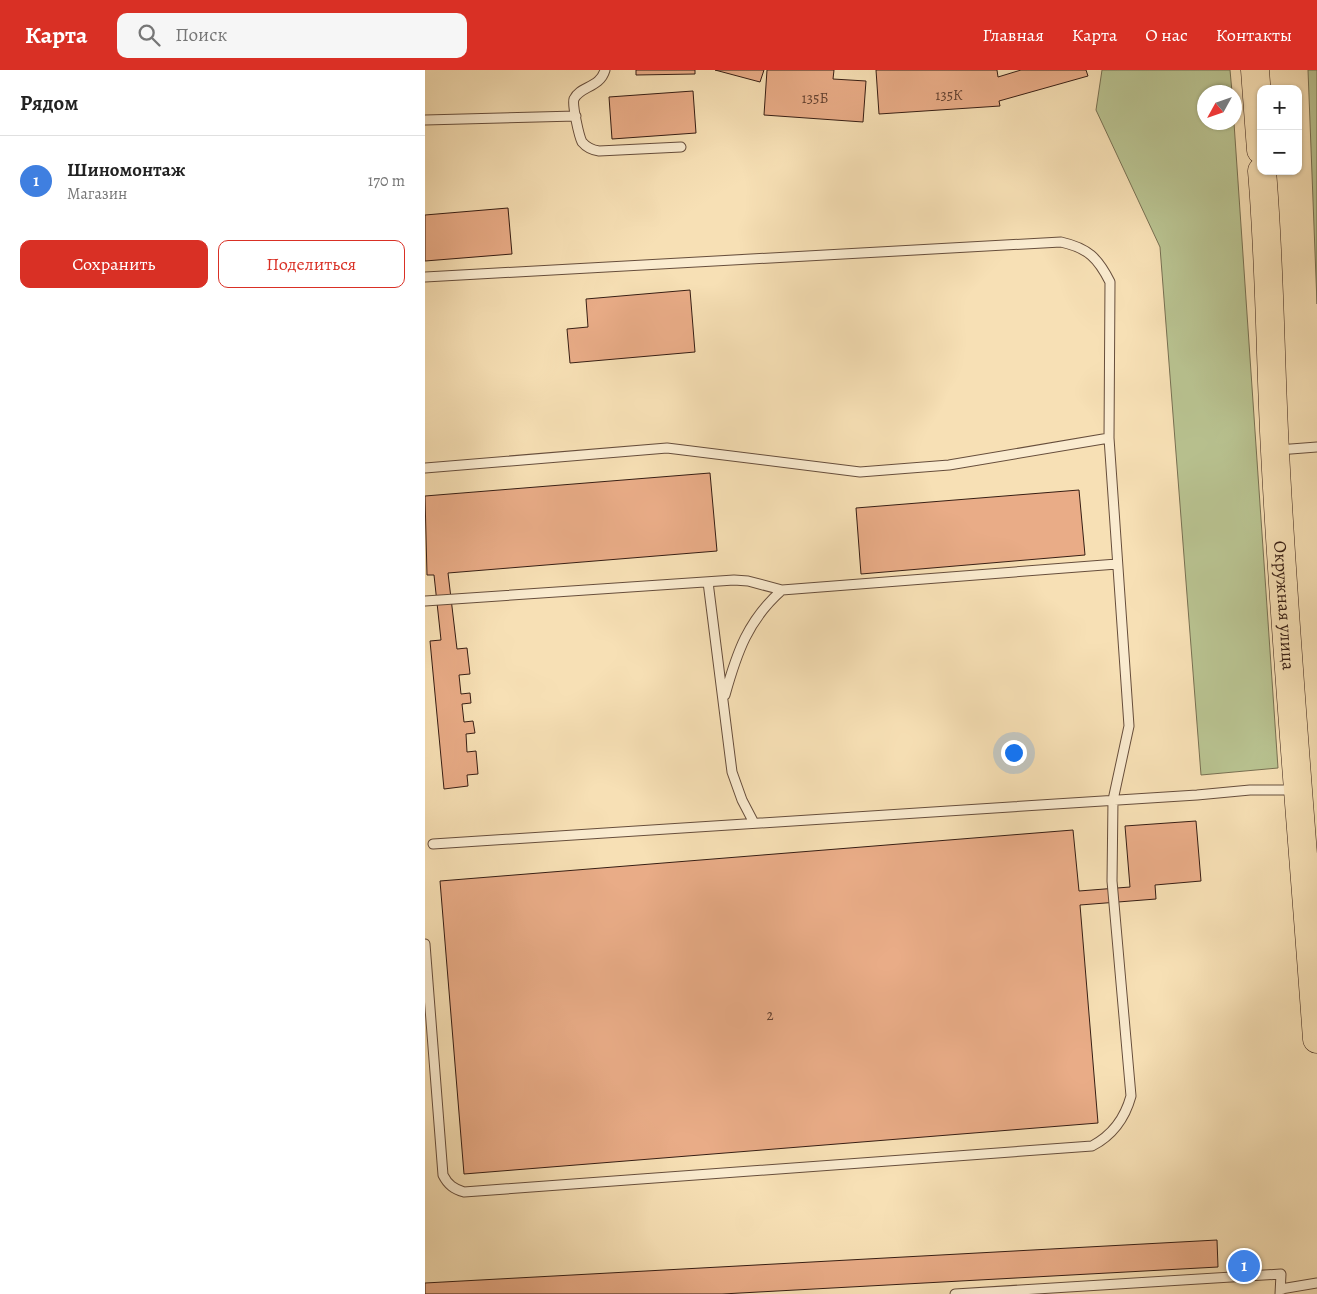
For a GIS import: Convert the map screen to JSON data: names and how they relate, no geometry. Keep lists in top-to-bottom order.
{
  "streets": {
    "main road": ["Окружная улица"]
  },
  "house_numbers": ["135К", "135Б", "2"],
  "north": "bottom left",
  "page": {
    "header": "Карта",
    "search": "Поиск",
    "nav": [
      "Главная",
      "Карта",
      "О нас",
      "Контакты"
    ],
    "heading": "Рядом",
    "map_buttons": ["+", "−"],
    "list": [
      {
        "mark": "1",
        "name": "Шиномонтаж",
        "note": "Магазин",
        "value": "170 m"
      }
    ],
    "buttons": ["Сохранить", "Поделиться"],
    "pins": "1"
  }
}
